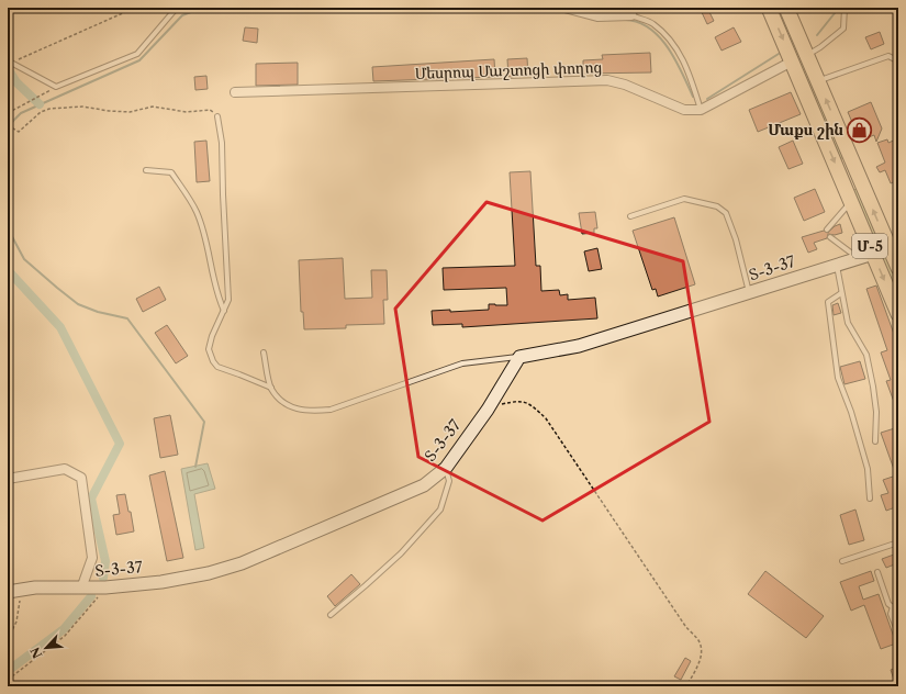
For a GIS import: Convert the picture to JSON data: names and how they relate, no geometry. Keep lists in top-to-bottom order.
{
  "streets": {
    "highway": ["Մ-5"],
    "main road": ["Տ-3-37"],
    "street": ["Մեսրոպ Մաշտոցի փողոց"]
  },
  "crossings": [
    ["Մ-5", "Տ-3-37"]
  ],
  "places": {
    "shop": ["Մաքս շին"]
  },
  "north": "bottom left"
}
